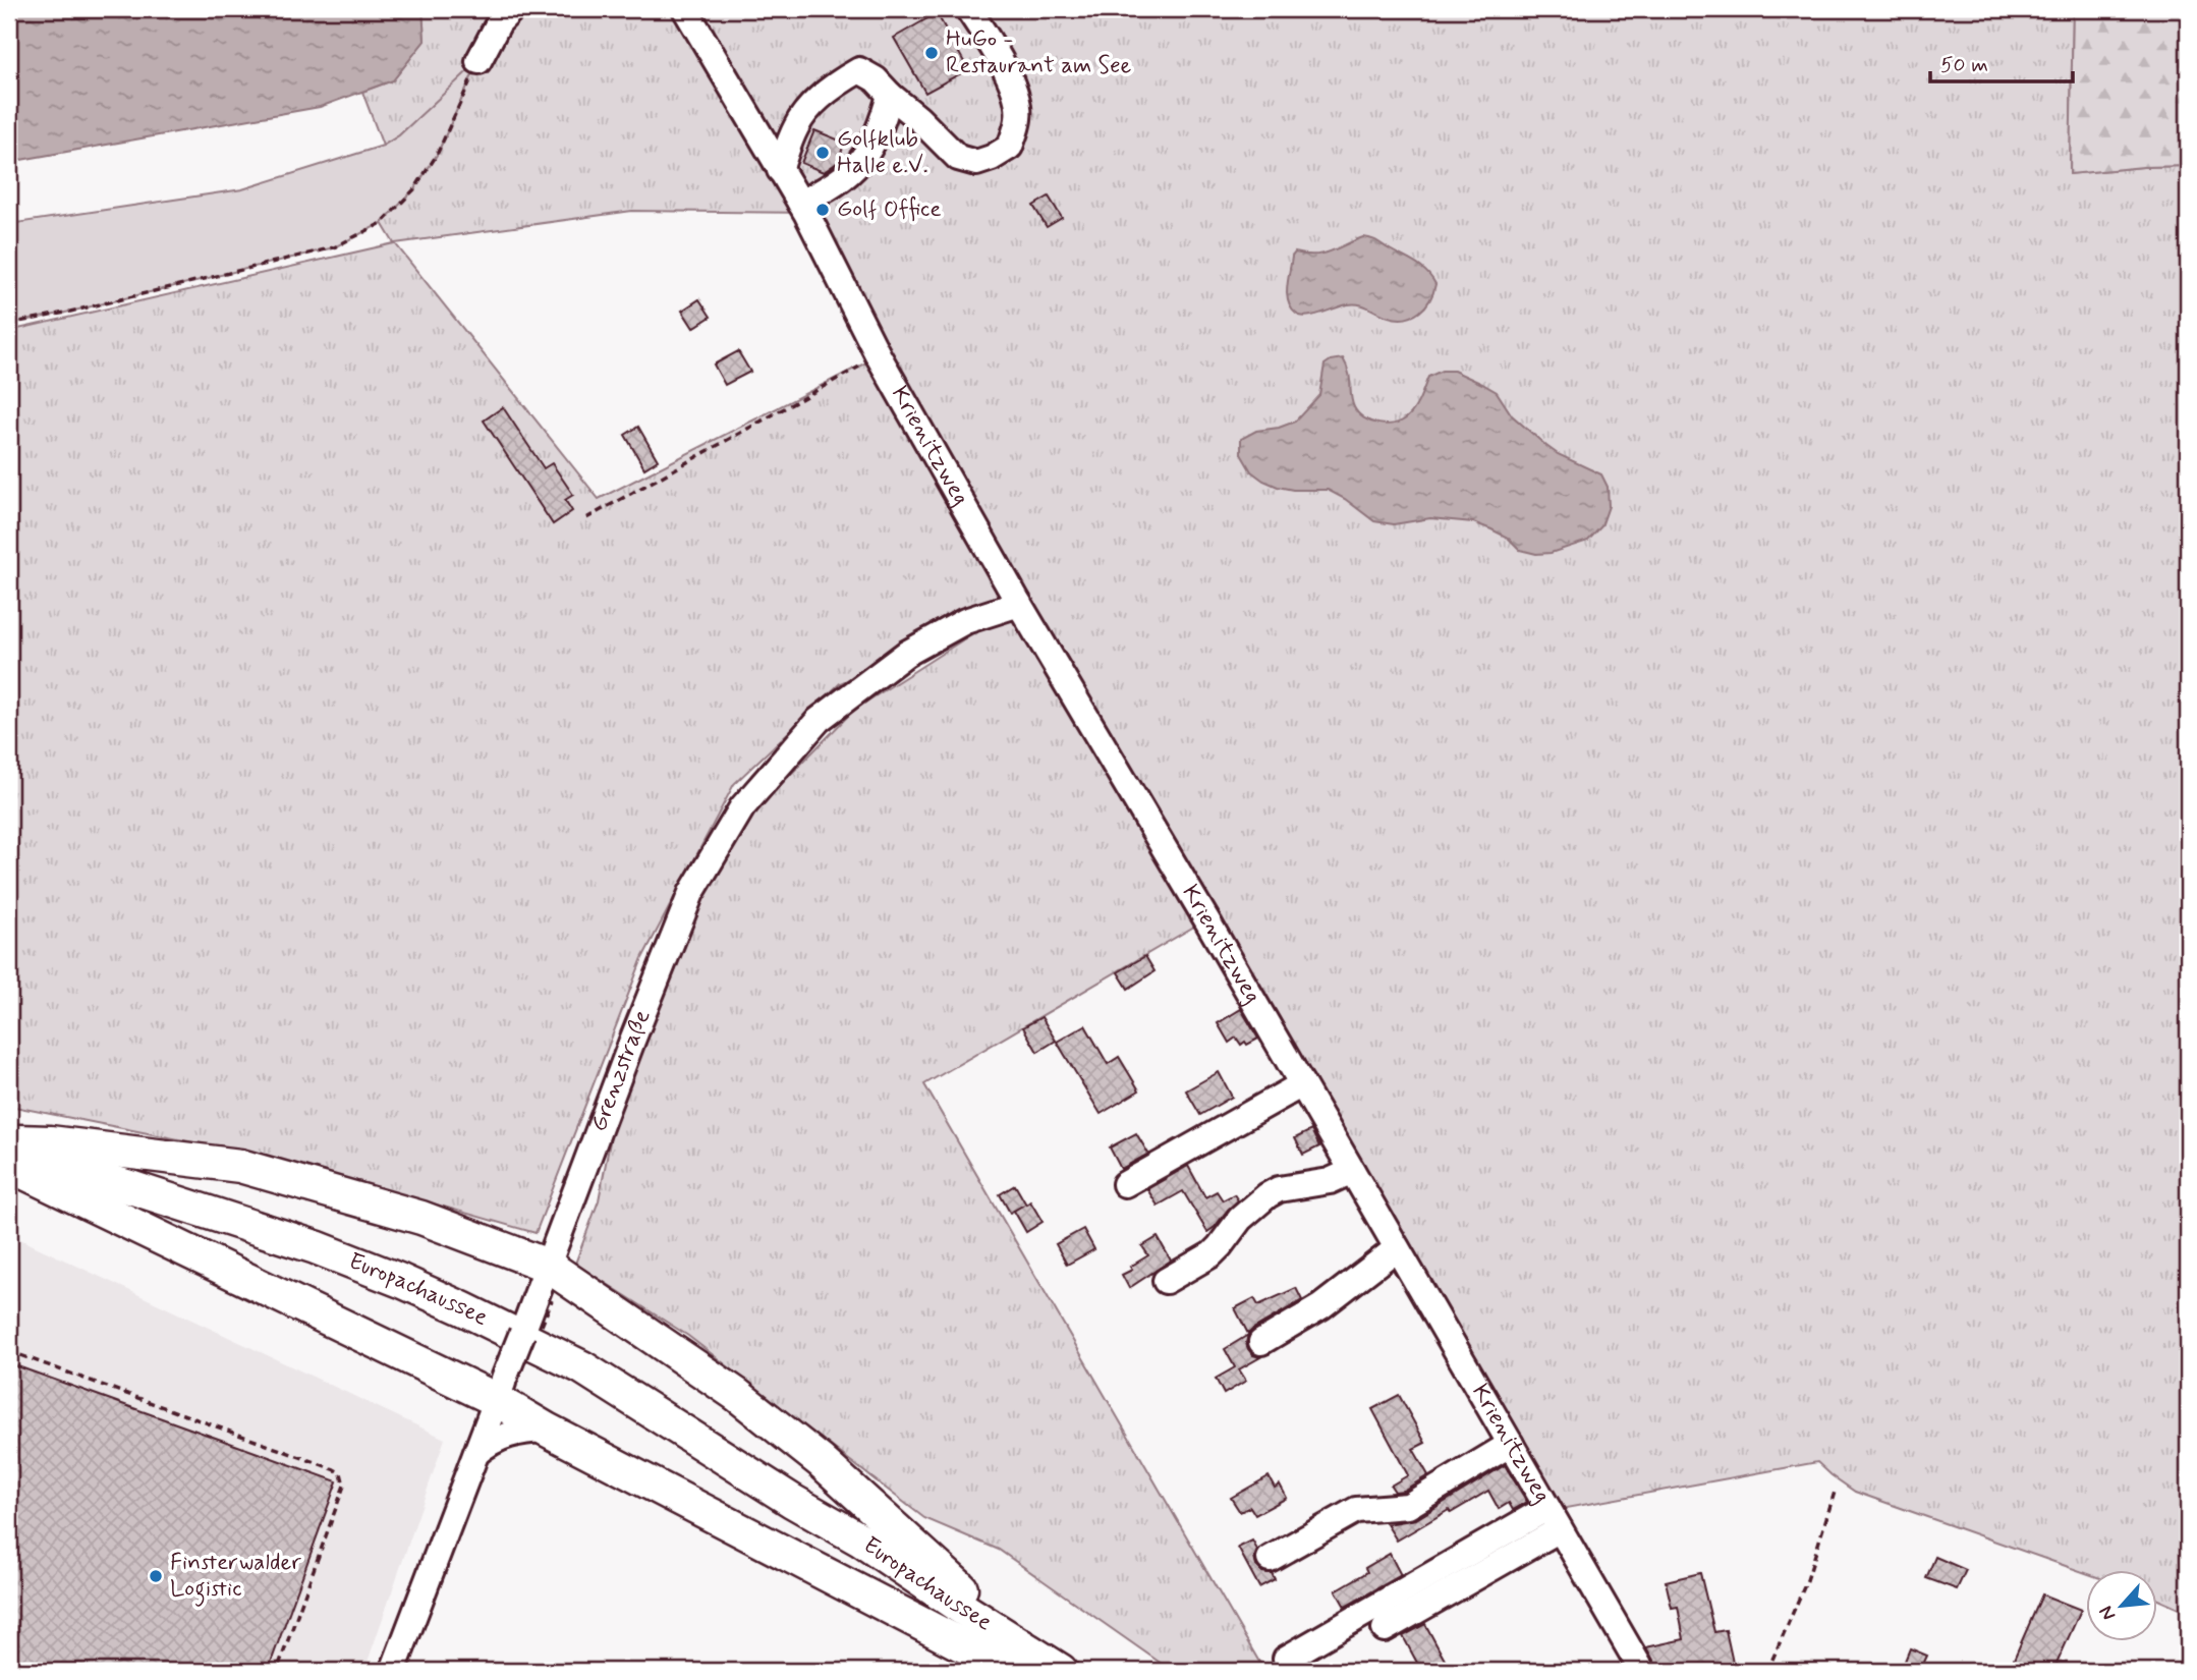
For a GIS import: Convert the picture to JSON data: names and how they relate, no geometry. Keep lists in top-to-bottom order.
{
  "streets": {
    "main road": ["Europachaussee"],
    "street": ["Krienitzweg", "Grenzstraße"]
  },
  "crossings": [
    ["Krienitzweg", "Grenzstraße"]
  ],
  "places": [
    "HuGo - Restaurant am See",
    "Golfklub Halle e.V.",
    "Golf Office",
    "Finsterwalder Logistic"
  ],
  "scale_bar": "50 m",
  "north": "bottom left"
}
